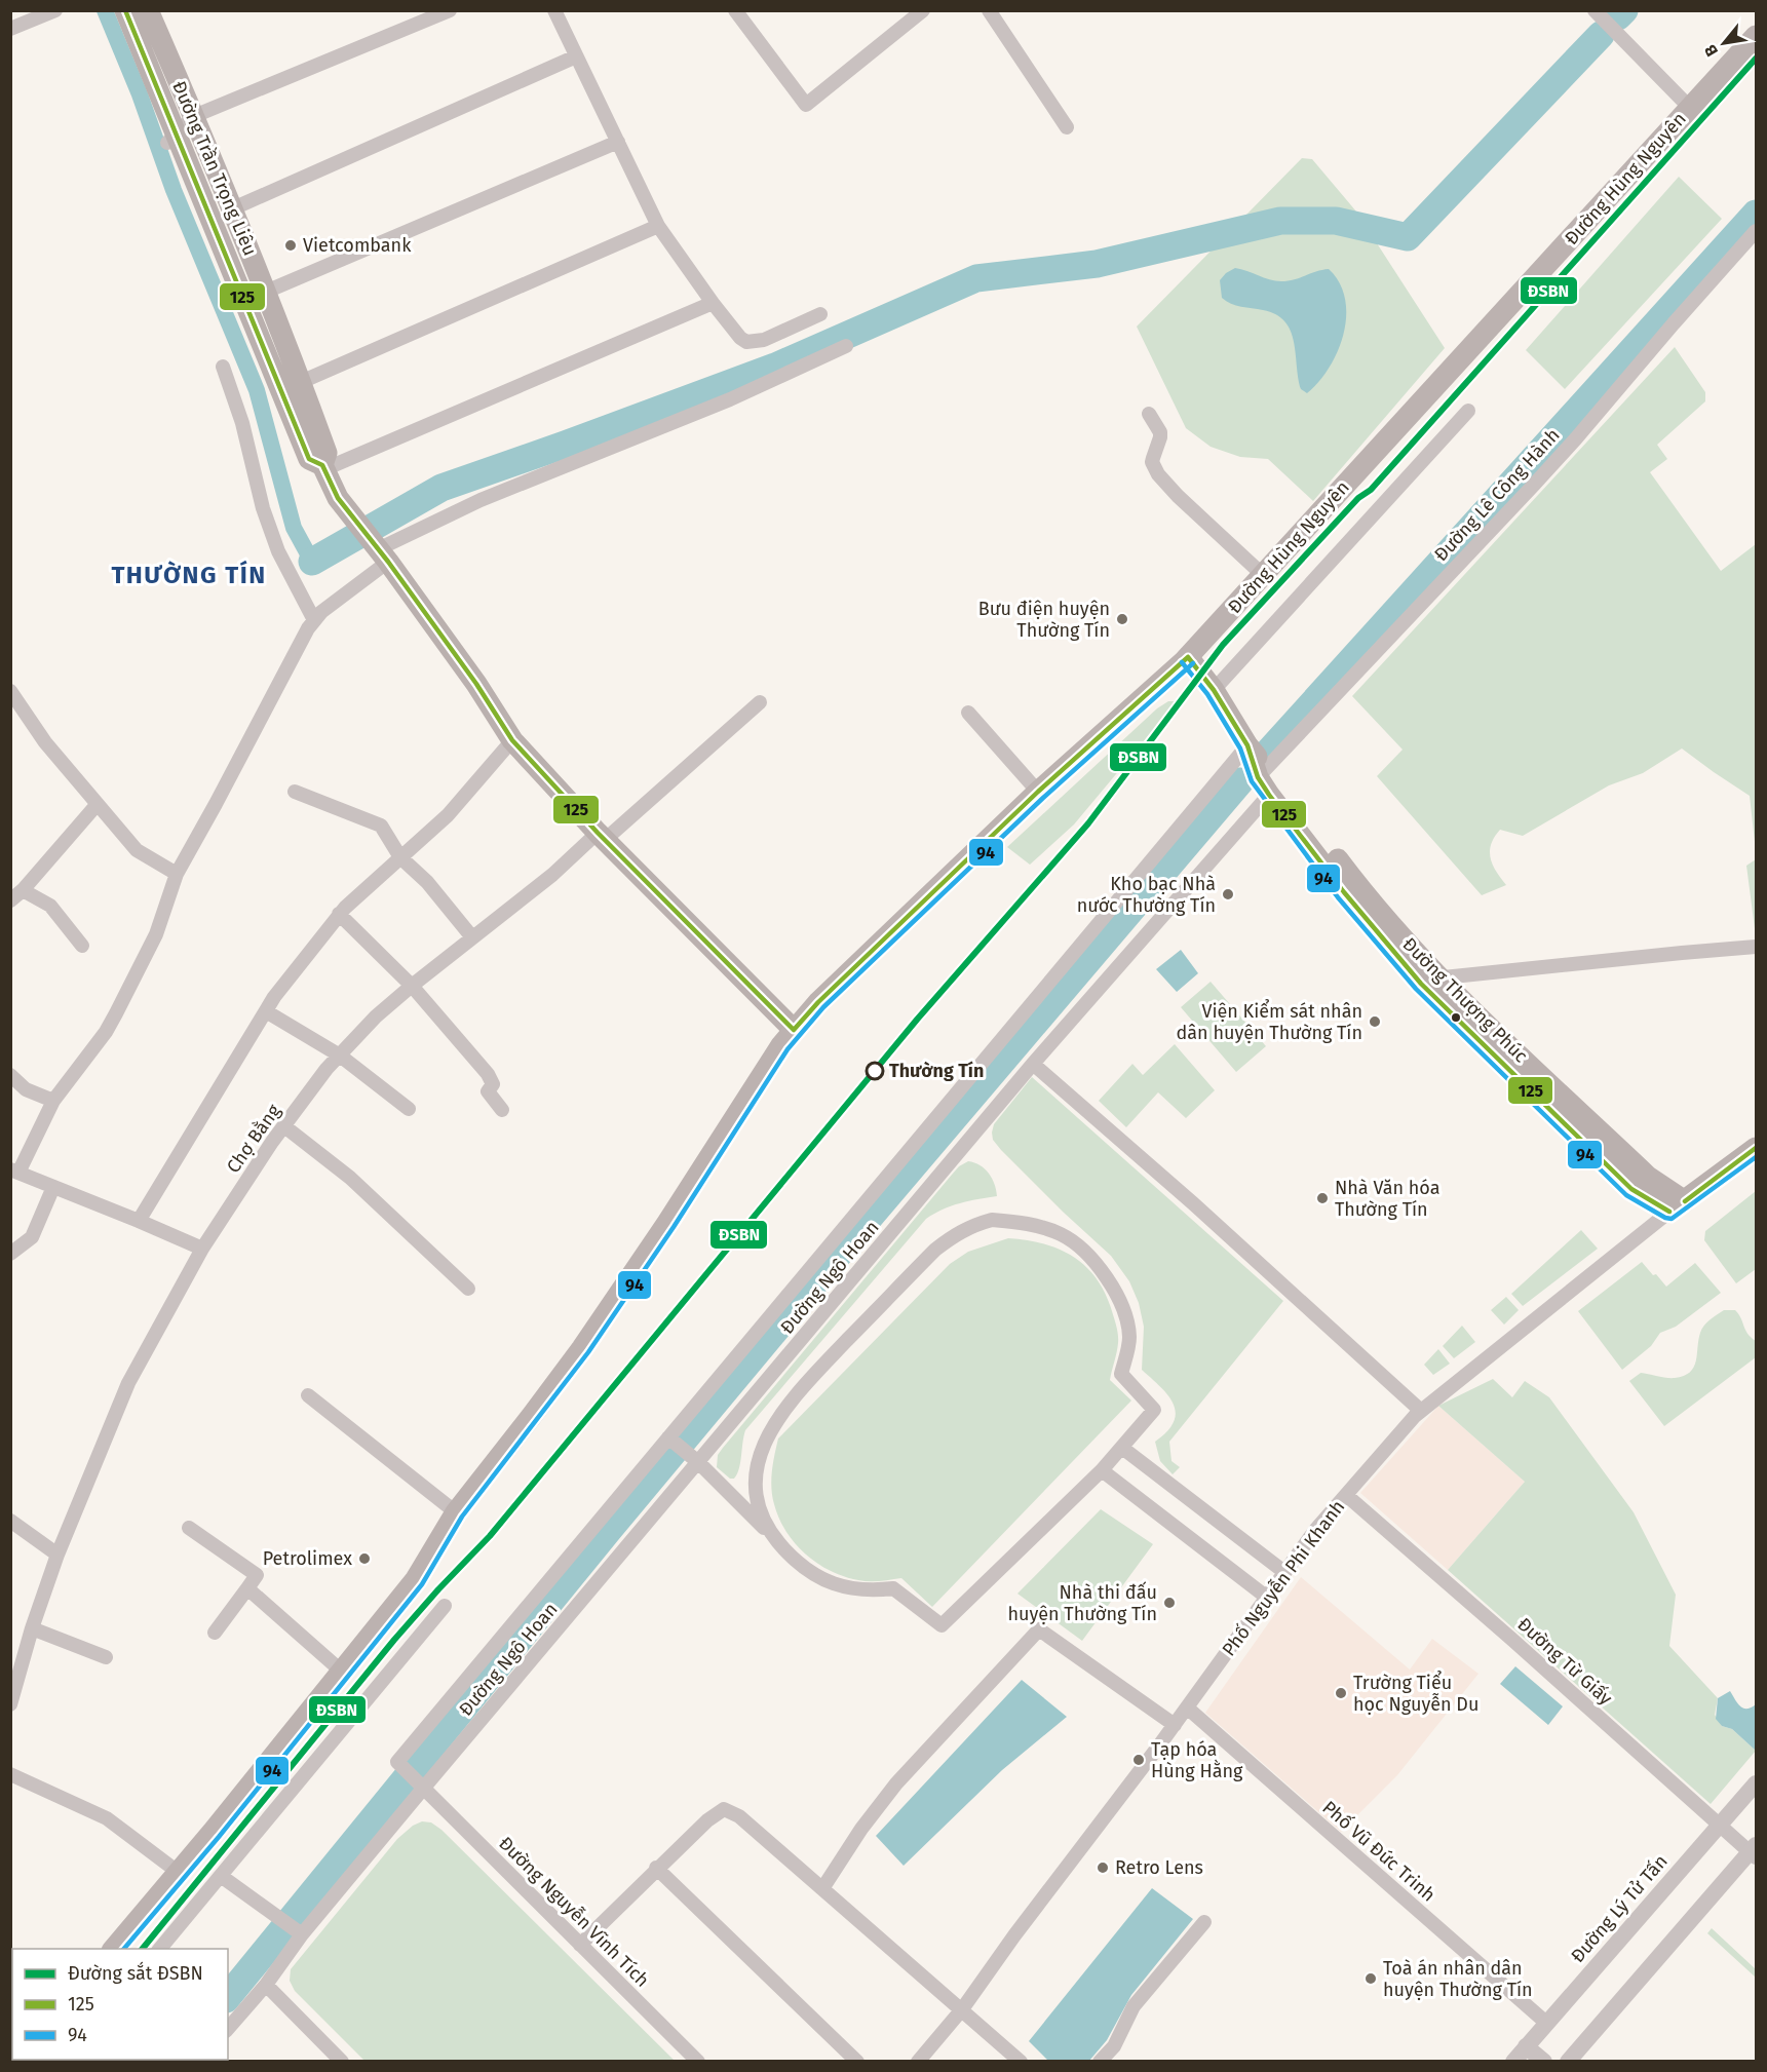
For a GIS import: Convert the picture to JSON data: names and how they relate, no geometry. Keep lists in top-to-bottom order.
{
  "streets": {
    "highway": ["Đường Hùng Nguyên"],
    "main road": ["Đường Trần Trọng Liêu", "Đường Thượng Phúc", "Phố Nguyễn Phi Khanh"],
    "street": [
      "Đường Lê Công Hành",
      "Chợ Bằng",
      "Đường Ngô Hoan",
      "Đường Từ Giấy",
      "Phố Vũ Đức Trinh",
      "Đường Lý Tử Tấn",
      "Đường Nguyễn Vĩnh Tích"
    ]
  },
  "crossings": [
    ["Đường Trần Trọng Liêu", "Đường Hùng Nguyên"],
    ["Đường Trần Trọng Liêu", "Chợ Bằng"],
    ["Đường Hùng Nguyên", "Đường Thượng Phúc"],
    ["Đường Lê Công Hành", "Đường Thượng Phúc"],
    ["Đường Lê Công Hành", "Đường Ngô Hoan"],
    ["Đường Thượng Phúc", "Đường Ngô Hoan"],
    ["Đường Thượng Phúc", "Phố Nguyễn Phi Khanh"],
    ["Đường Ngô Hoan", "Đường Nguyễn Vĩnh Tích"],
    ["Phố Nguyễn Phi Khanh", "Đường Từ Giấy"],
    ["Phố Nguyễn Phi Khanh", "Phố Vũ Đức Trinh"],
    ["Đường Từ Giấy", "Đường Lý Tử Tấn"],
    ["Phố Vũ Đức Trinh", "Đường Lý Tử Tấn"]
  ],
  "districts": ["THƯỜNG TÍN"],
  "places": [
    "Vietcombank",
    "Bưu điện huyện Thường Tín",
    "Kho bạc Nhà nước Thường Tín",
    "Viện Kiểm sát nhân dân huyện Thường Tín",
    "Thường Tín",
    "Nhà Văn hóa Thường Tín",
    "Petrolimex",
    "Nhà thi đấu huyện Thường Tín",
    "Trường Tiểu học Nguyễn Du",
    "Tạp hóa Hùng Hằng",
    "Retro Lens",
    "Toà án nhân dân huyện Thường Tín"
  ],
  "lines": ["transit line 125", "rail line ĐSBN", "transit line 94"],
  "legend": ["Đường sắt ĐSBN", "125", "94"],
  "north": "bottom left"
}
